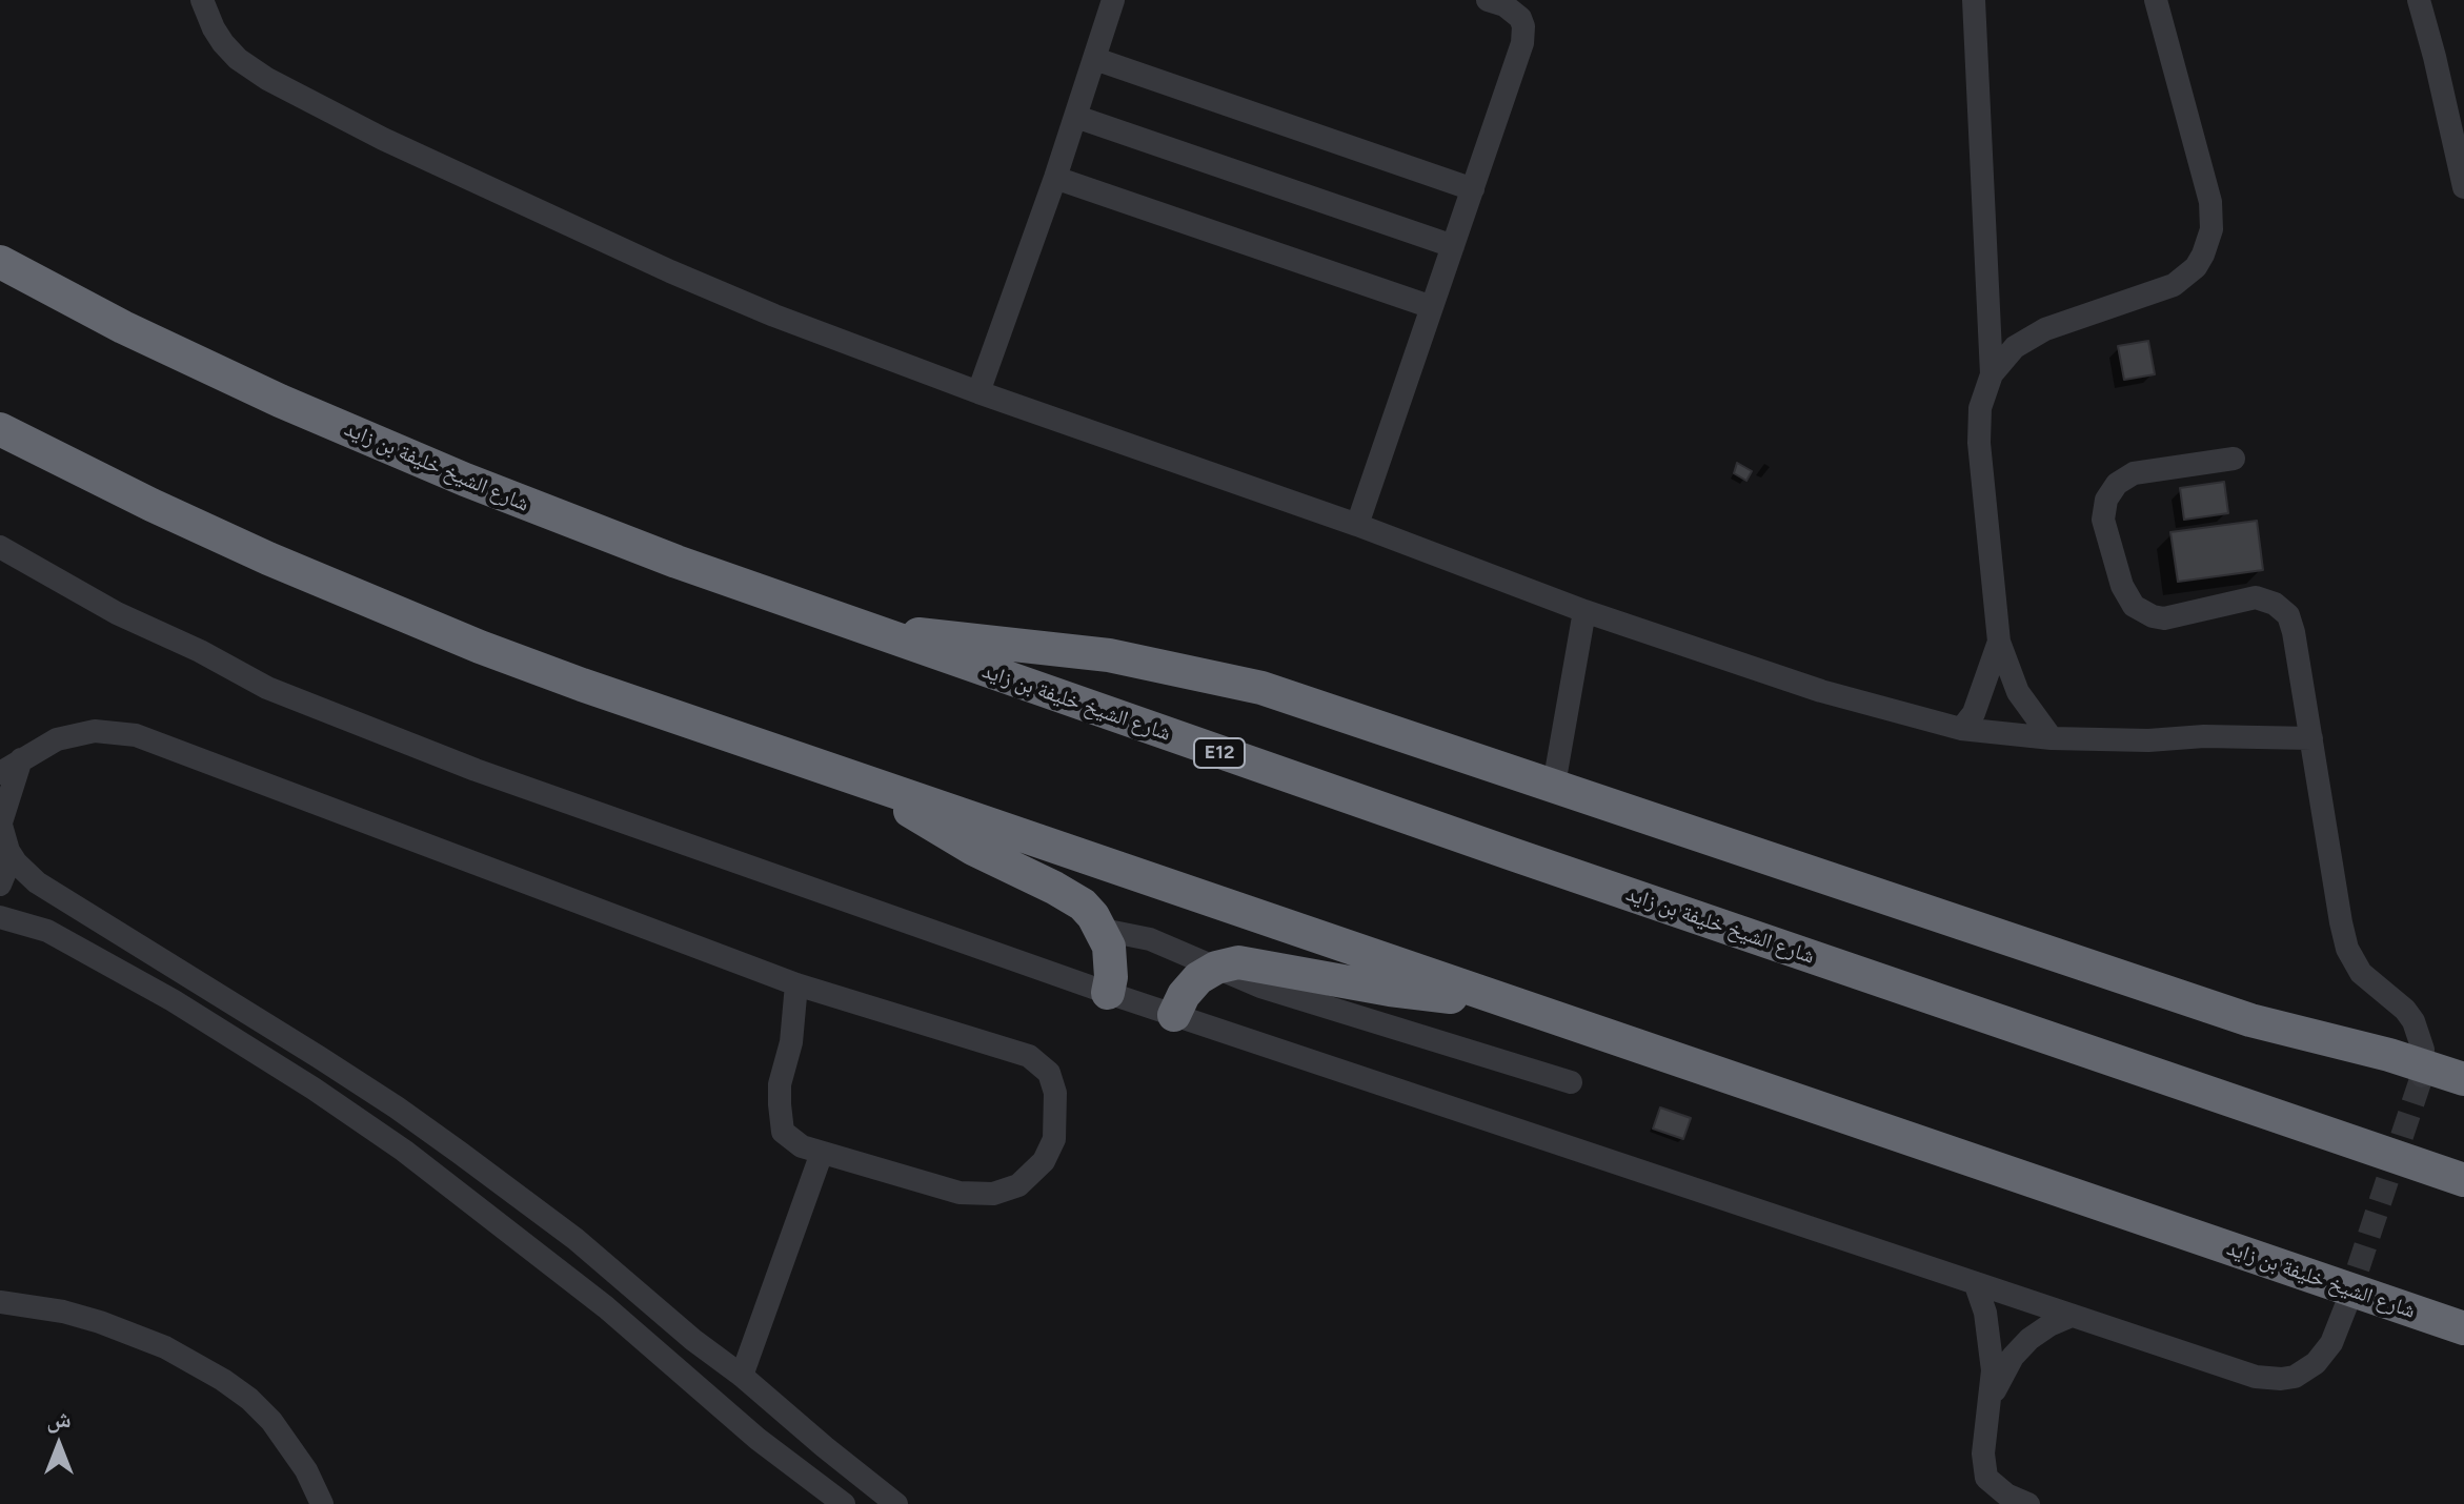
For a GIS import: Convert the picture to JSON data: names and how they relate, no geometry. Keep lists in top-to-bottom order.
{
  "streets": {
    "highway": ["شارع الشيخ خليفة بن زايد", "E12"]
  },
  "north": "top"
}
